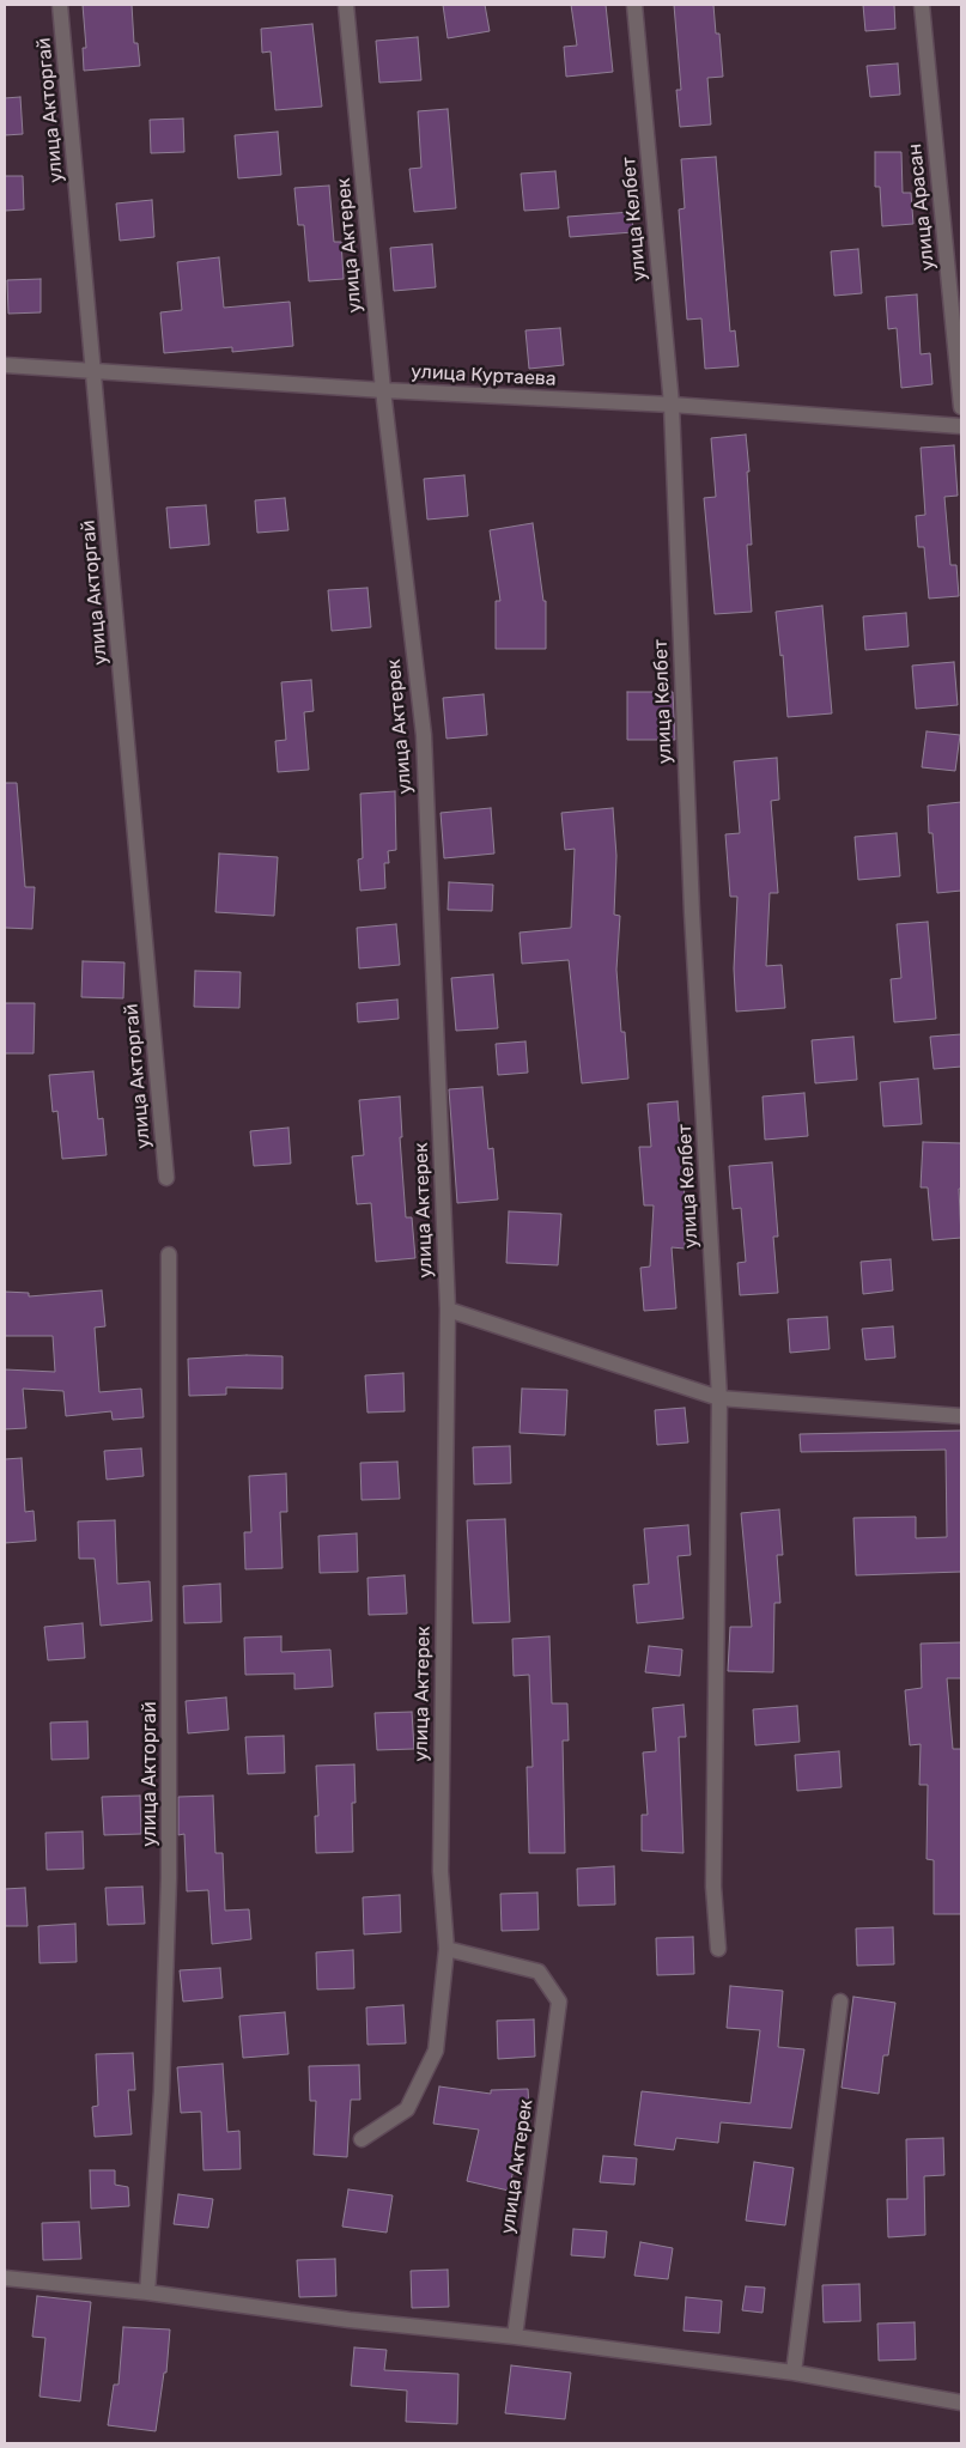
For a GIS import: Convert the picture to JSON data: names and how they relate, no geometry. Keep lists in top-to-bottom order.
{
  "streets": {
    "street": [
      "улица Акторгай",
      "улица Арасан",
      "улица Келбет",
      "улица Актерек",
      "улица Куртаева"
    ]
  },
  "crossings": [
    ["улица Акторгай", "улица Куртаева"],
    ["улица Келбет", "улица Куртаева"],
    ["улица Актерек", "улица Куртаева"]
  ]
}
